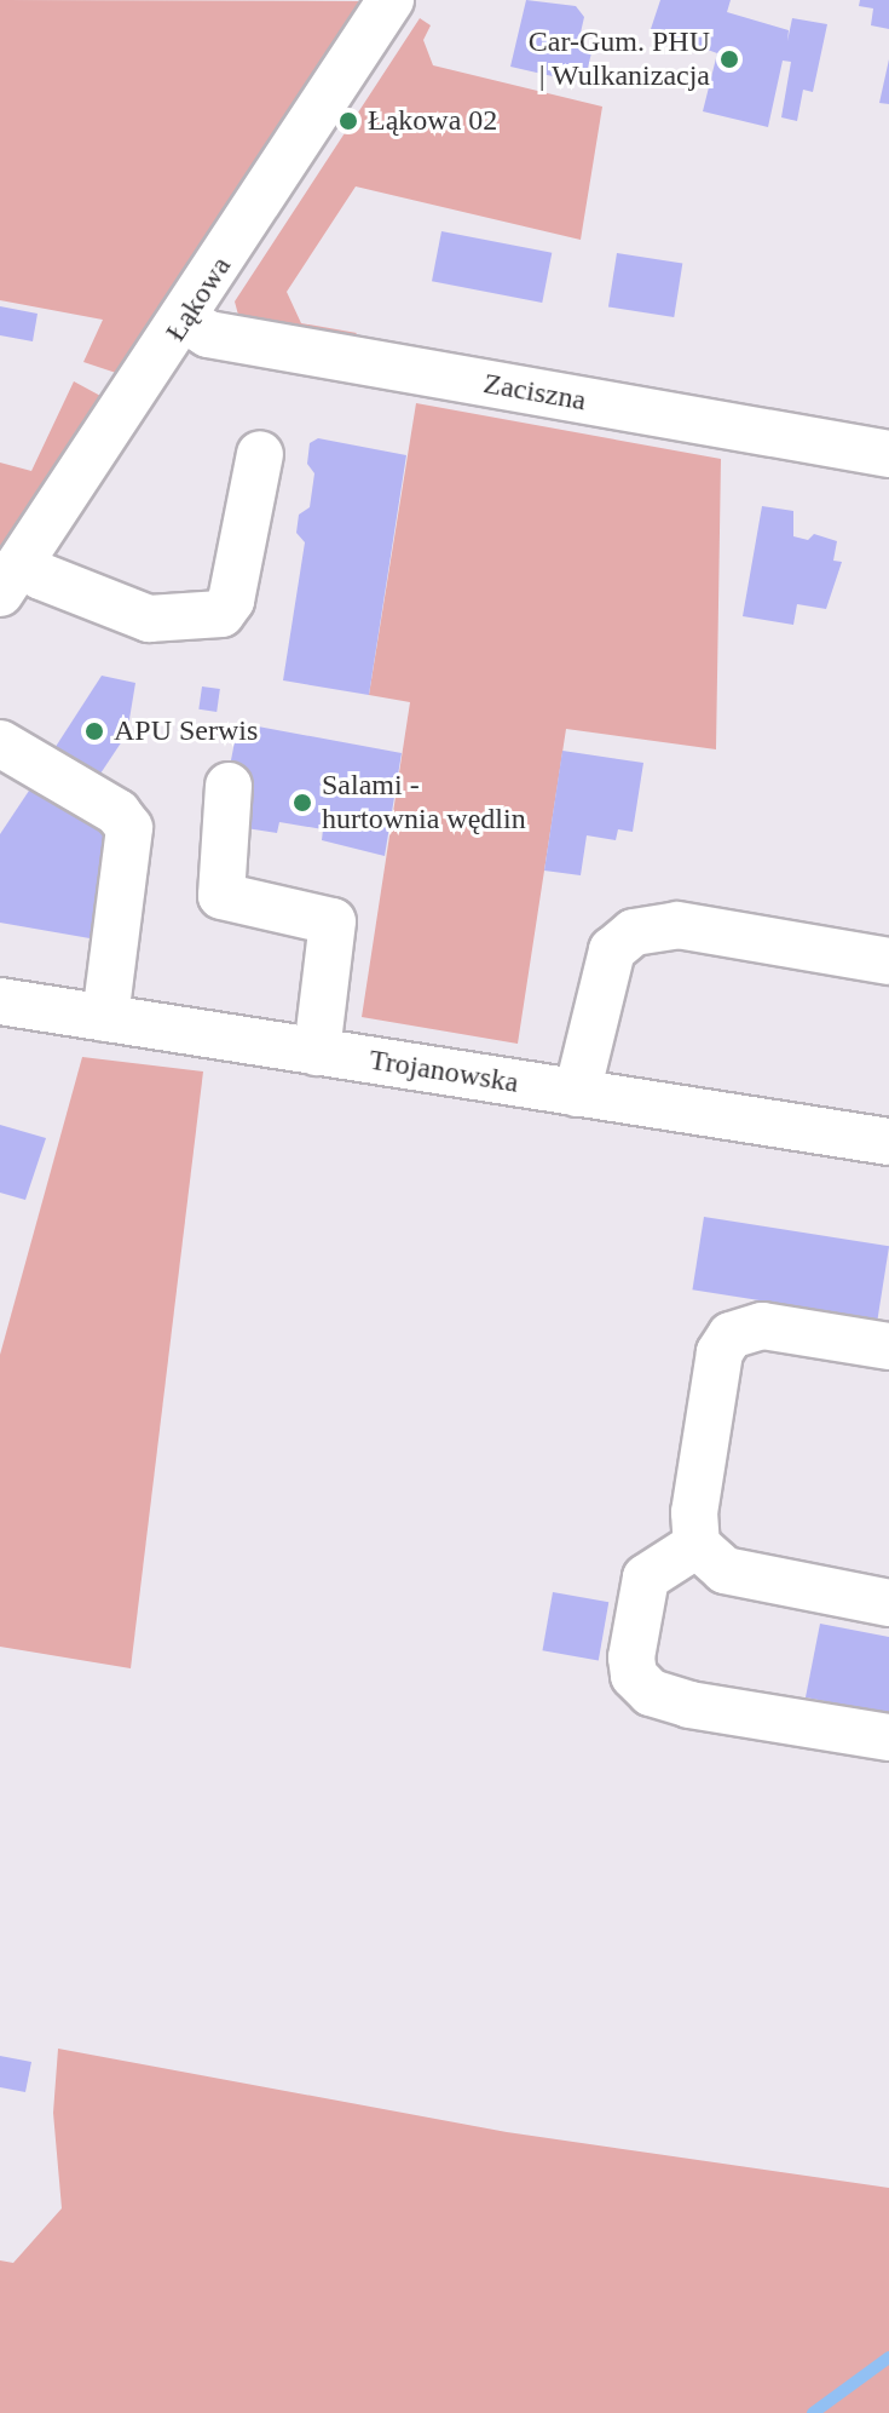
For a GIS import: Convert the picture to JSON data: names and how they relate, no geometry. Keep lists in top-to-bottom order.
{
  "streets": {
    "street": ["Łąkowa", "Zaciszna", "Trojanowska"]
  },
  "crossings": [
    ["Łąkowa", "Zaciszna"]
  ],
  "places": [
    "Car-Gum. PHU | Wulkanizacja",
    "Łąkowa 02",
    "APU Serwis",
    "Salami - hurtownia wędlin"
  ]
}
